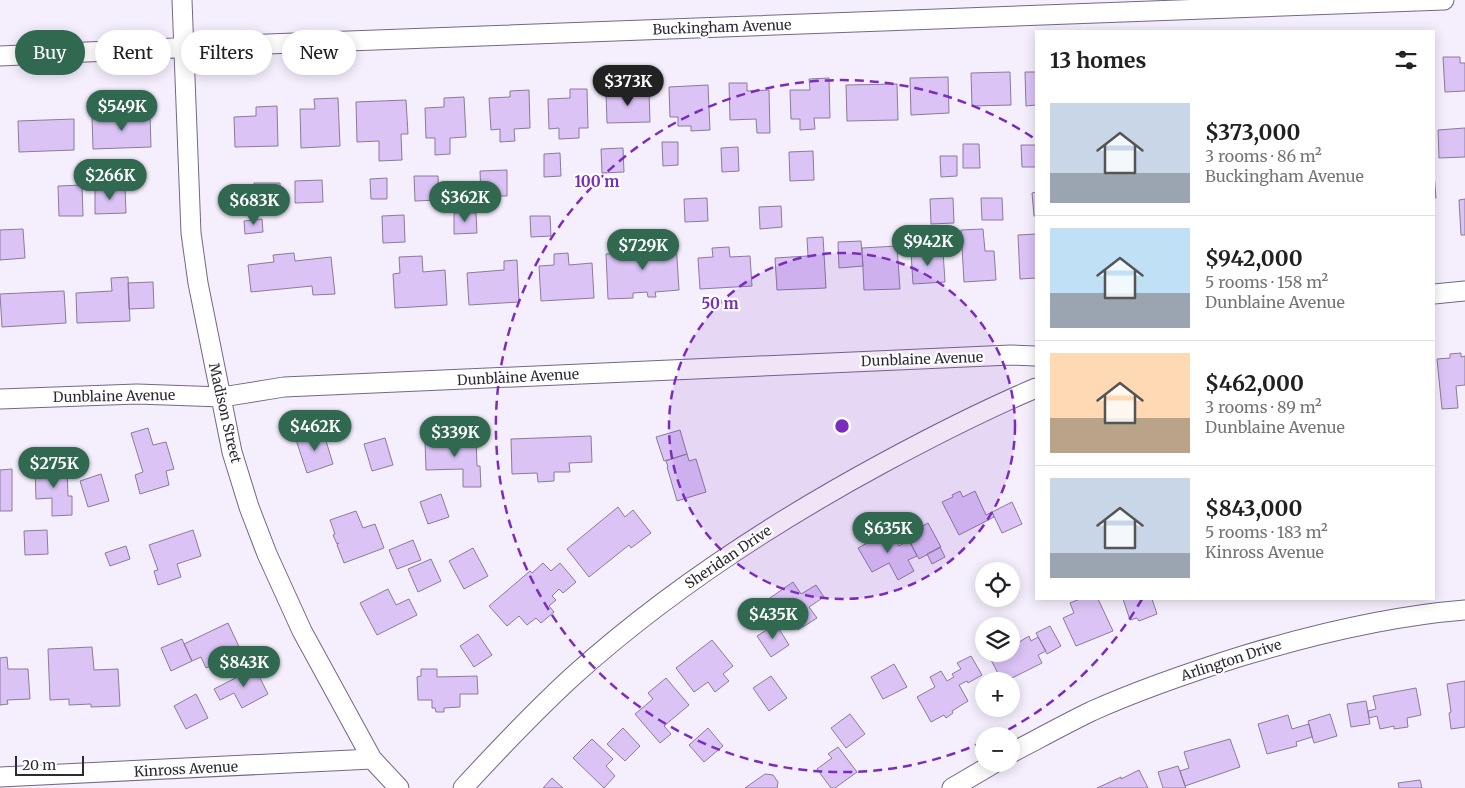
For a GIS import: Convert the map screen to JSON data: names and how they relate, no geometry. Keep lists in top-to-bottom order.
{
  "streets": {
    "street": [
      "Buckingham Avenue",
      "Dunblaine Avenue",
      "Madison Street",
      "Sheridan Drive",
      "Arlington Drive",
      "Kinross Avenue"
    ]
  },
  "crossings": [
    ["Dunblaine Avenue", "Madison Street"],
    ["Madison Street", "Kinross Avenue"]
  ],
  "scale_bar": "20 m",
  "page": {
    "chip": [
      "Buy",
      "Rent",
      "Filters",
      "New"
    ],
    "heading": "13 homes",
    "price": [
      "$373K",
      "$549K",
      "$266K",
      "$362K",
      "$683K",
      "$942K",
      "$729K",
      "$462K",
      "$339K",
      "$275K",
      "$635K",
      "$435K",
      "$843K"
    ],
    "list": [
      {
        "name": "$373,000",
        "note": "3 rooms · 86 m² · Buckingham Avenue"
      },
      {
        "name": "$942,000",
        "note": "5 rooms · 158 m² · Dunblaine Avenue"
      },
      {
        "name": "$462,000",
        "note": "3 rooms · 89 m² · Dunblaine Avenue"
      },
      {
        "name": "$843,000",
        "note": "5 rooms · 183 m² · Kinross Avenue"
      }
    ],
    "map_buttons": ["+", "−"],
    "scale": "20 m"
  },
  "rings": ["100 m", "50 m"]
}
